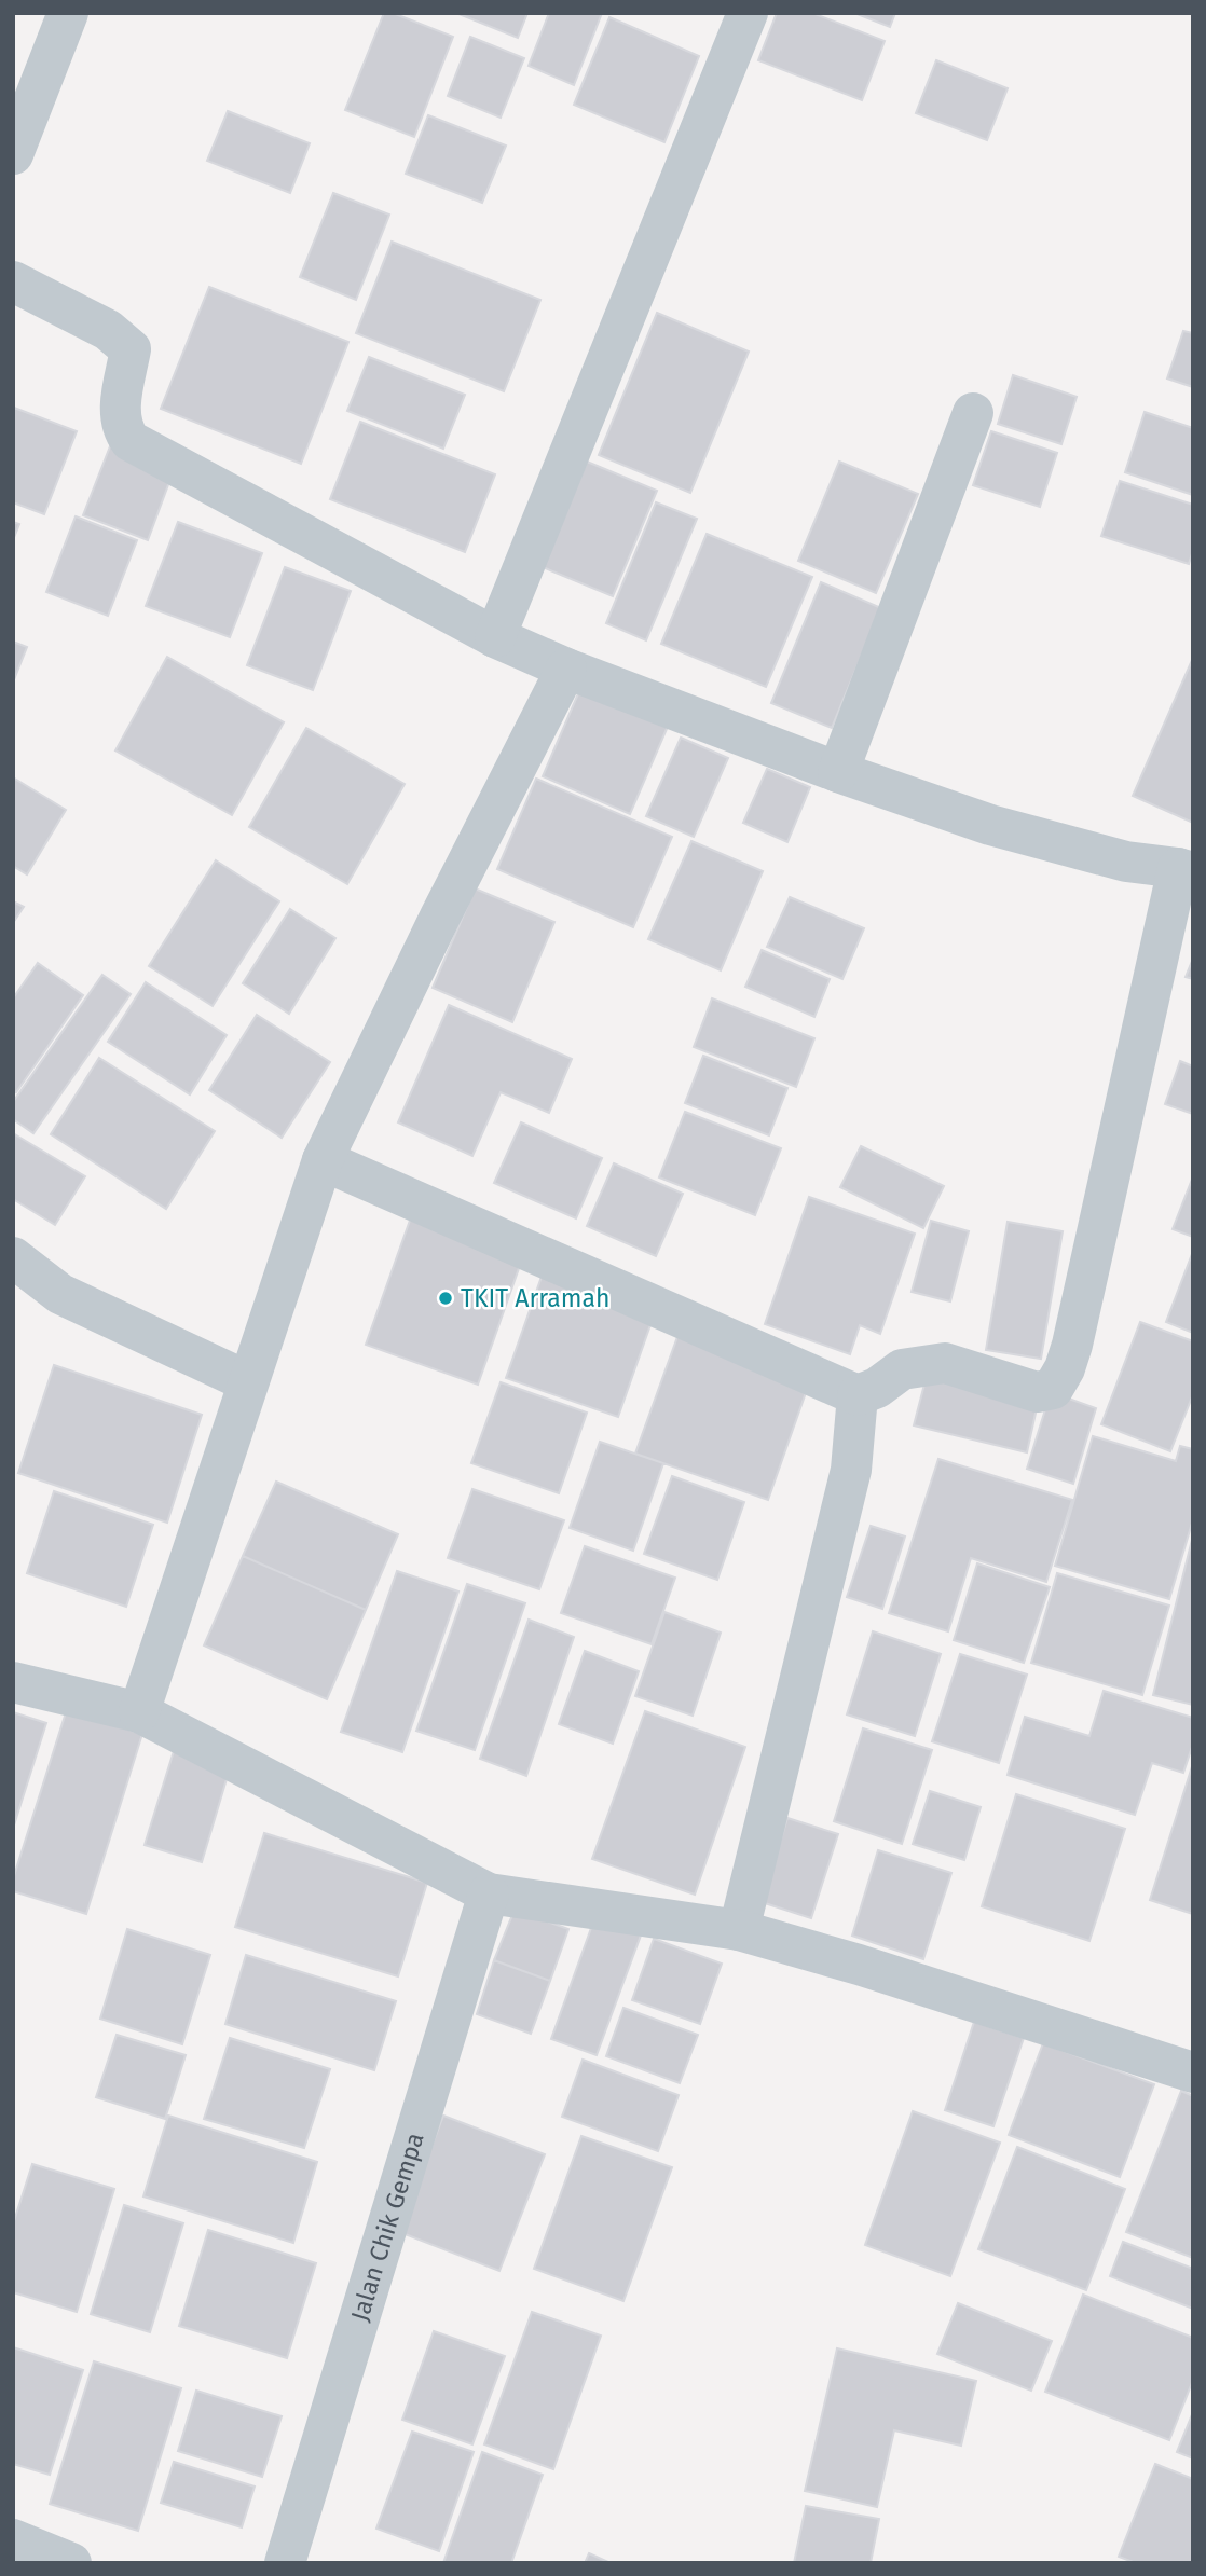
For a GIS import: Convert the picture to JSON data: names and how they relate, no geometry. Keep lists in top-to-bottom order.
{
  "streets": {
    "street": ["Jalan Chik Gempa"]
  },
  "places": ["TKIT Arramah"]
}
